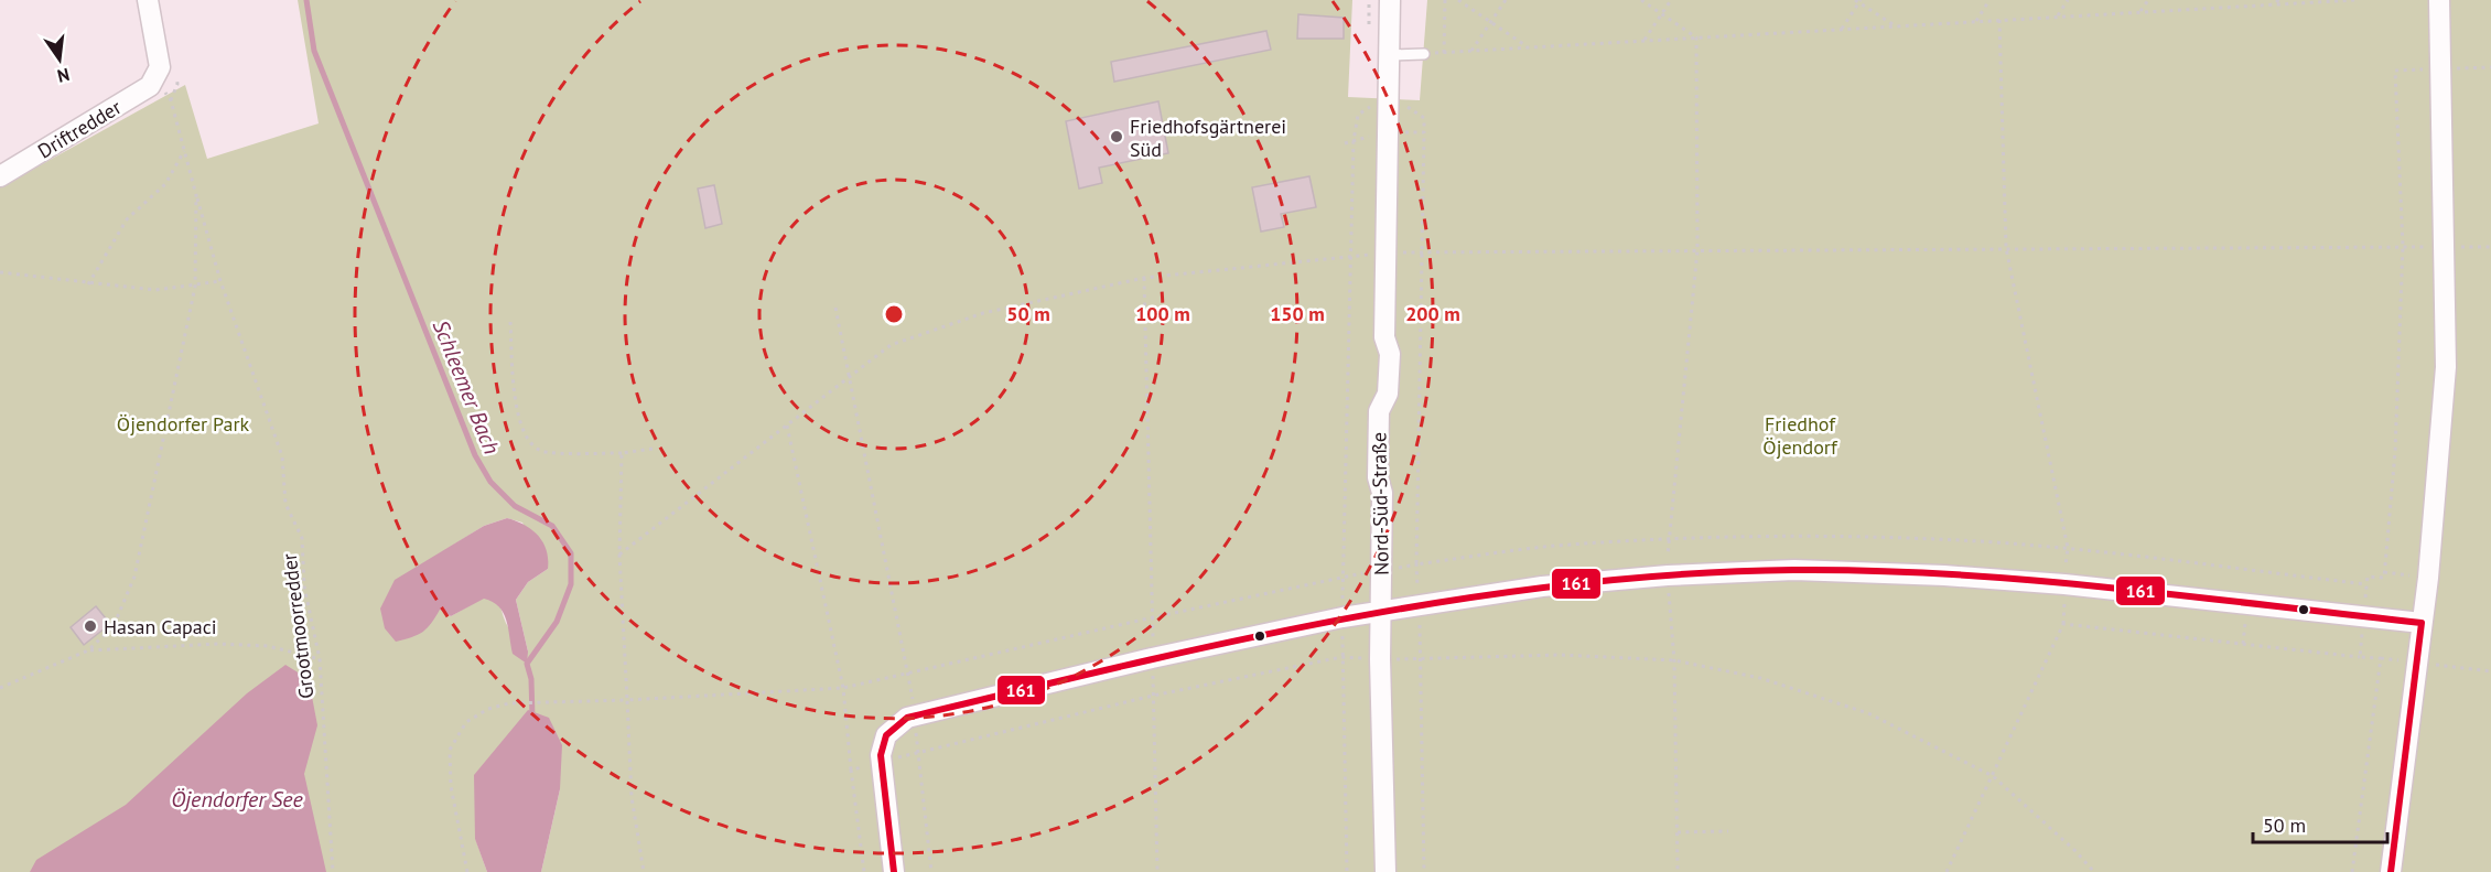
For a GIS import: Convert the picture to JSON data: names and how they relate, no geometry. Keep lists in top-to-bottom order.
{
  "streets": {
    "street": ["Driftredder", "Nord-Süd-Straße"],
    "path": ["Grootmoorredder"]
  },
  "water": ["Schleemer Bach", "Öjendorfer See"],
  "parks": ["Öjendorfer Park", "Friedhof Öjendorf"],
  "places": ["Friedhofsgärtnerei Süd", "Hasan Capaci"],
  "lines": ["transit line 161"],
  "scale_bar": "50 m",
  "north": "bottom",
  "rings": [
    "50 m",
    "100 m",
    "150 m",
    "200 m"
  ]
}
